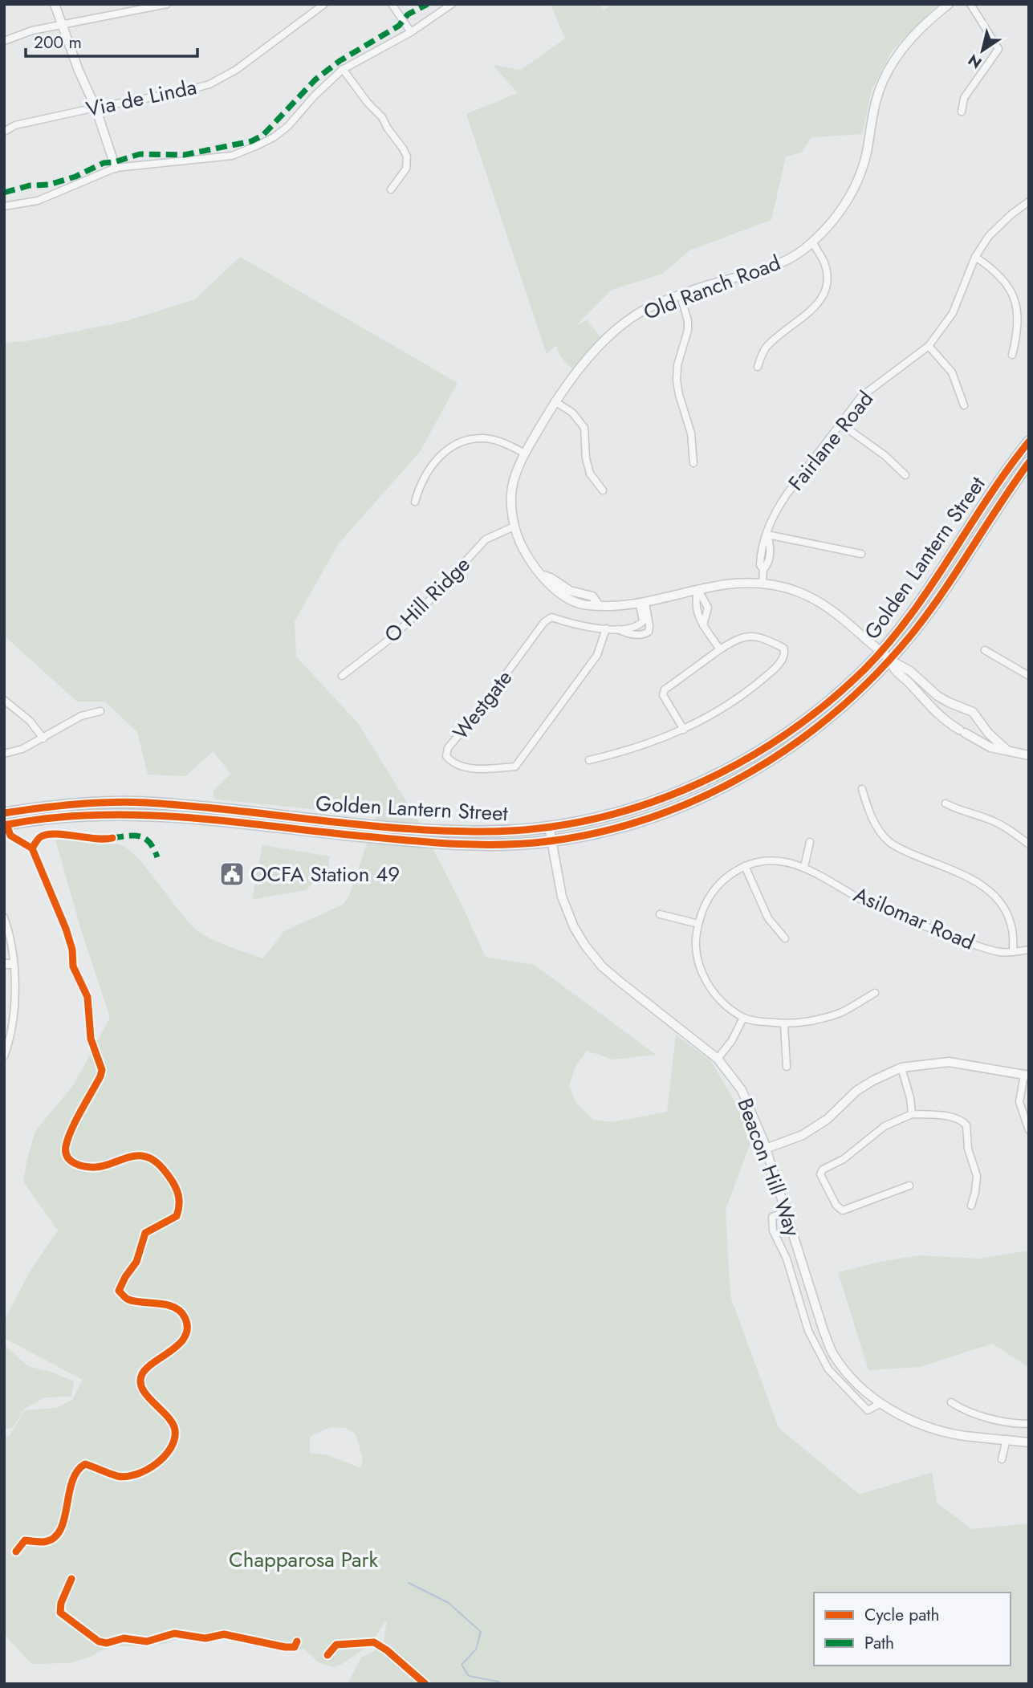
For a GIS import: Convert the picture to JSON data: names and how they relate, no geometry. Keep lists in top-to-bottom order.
{
  "streets": {
    "main road": ["Golden Lantern Street"],
    "street": [
      "Via de Linda",
      "Old Ranch Road",
      "Fairlane Road",
      "O Hill Ridge",
      "Westgate",
      "Asilomar Road",
      "Beacon Hill Way"
    ]
  },
  "crossings": [
    ["Old Ranch Road", "Fairlane Road"],
    ["Old Ranch Road", "Golden Lantern Street"],
    ["Old Ranch Road", "O Hill Ridge"],
    ["Old Ranch Road", "Westgate"],
    ["Golden Lantern Street", "Beacon Hill Way"]
  ],
  "parks": ["Chapparosa Park"],
  "places": {
    "public building": ["OCFA Station 49"]
  },
  "legend": ["Cycle path", "Path"],
  "scale_bar": "200 m",
  "north": "bottom left"
}
